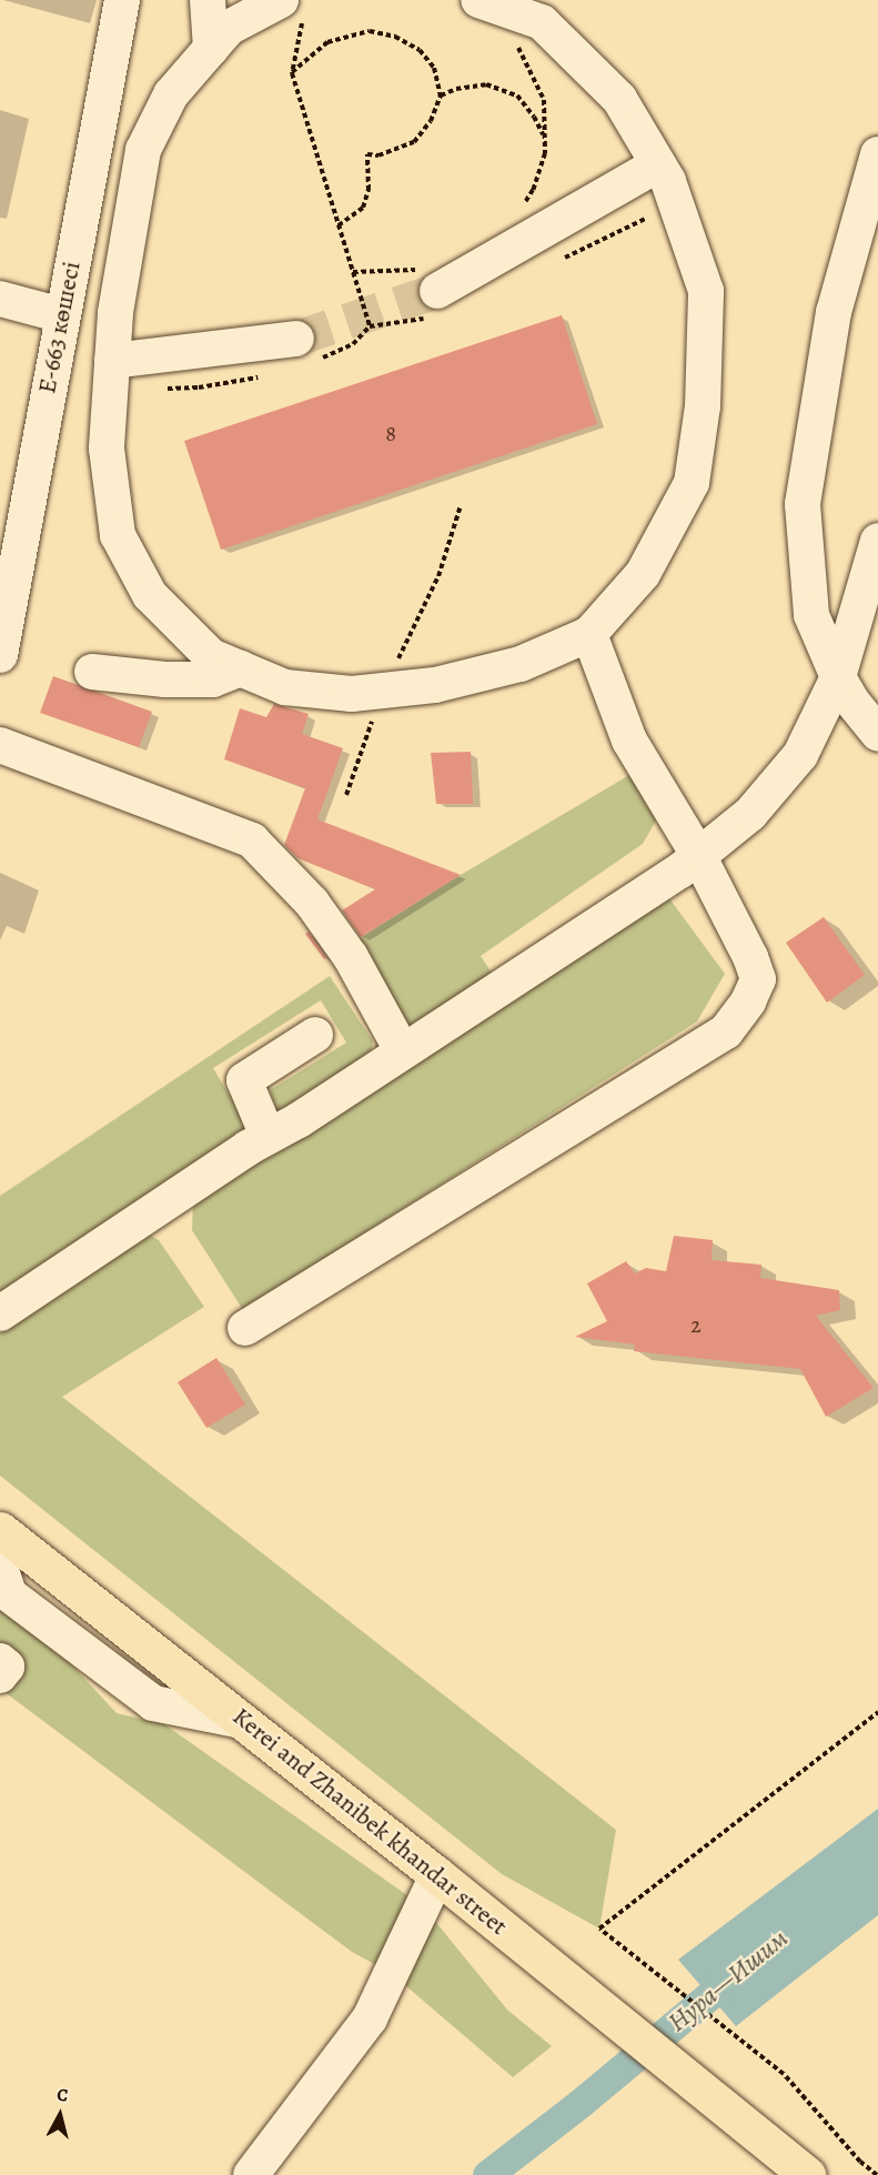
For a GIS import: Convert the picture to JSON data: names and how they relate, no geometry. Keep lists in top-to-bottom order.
{
  "streets": {
    "main road": ["Kerei and Zhanibek khandar street"],
    "street": ["Е-663 көшесі"]
  },
  "water": ["Нура—Ишим"],
  "house_numbers": ["8", "2"],
  "north": "top"
}
